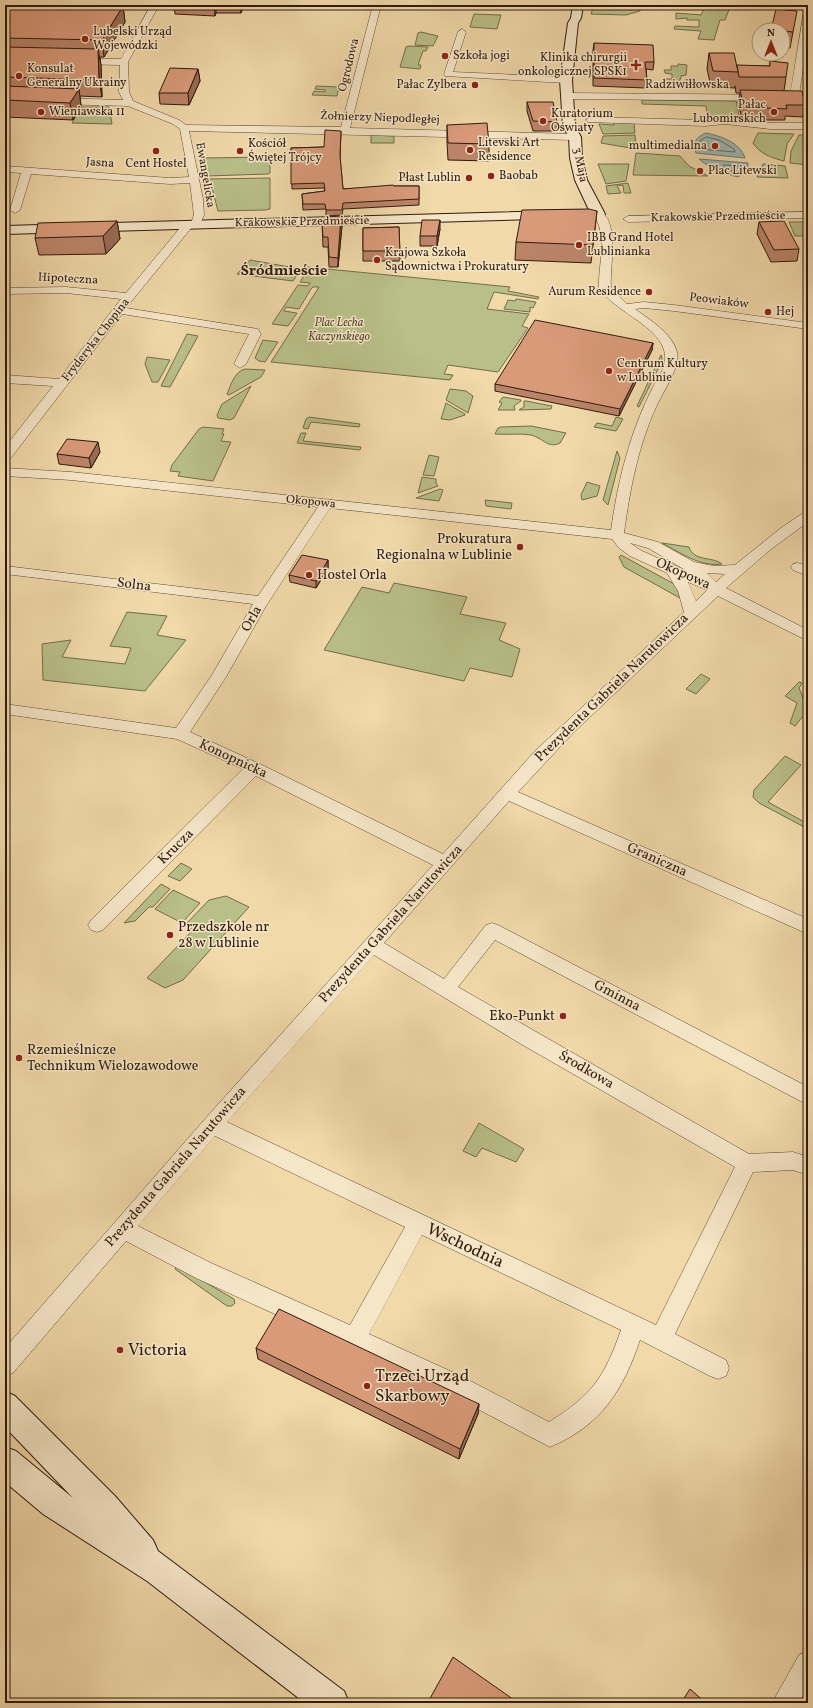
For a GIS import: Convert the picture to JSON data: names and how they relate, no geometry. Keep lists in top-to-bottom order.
{
  "streets": {
    "street": [
      "Ogrodowa",
      "Radziwiłłowska",
      "Żołnierzy Niepodległej",
      "Jasna",
      "3 Maja",
      "Ewangelicka",
      "Krakowskie Przedmieście",
      "Hipoteczna",
      "Peowiaków",
      "Fryderyka Chopina",
      "Okopowa",
      "Solna",
      "Orla",
      "Prezydenta Gabriela Narutowicza",
      "Konopnicka",
      "Krucza",
      "Graniczna",
      "Gminna",
      "Środkowa",
      "Wschodnia"
    ]
  },
  "crossings": [
    ["Ogrodowa", "Żołnierzy Niepodległej"],
    ["Radziwiłłowska", "3 Maja"],
    ["Żołnierzy Niepodległej", "3 Maja"],
    ["Żołnierzy Niepodległej", "Ewangelicka"],
    ["Jasna", "Ewangelicka"],
    ["3 Maja", "Krakowskie Przedmieście"],
    ["Ewangelicka", "Krakowskie Przedmieście"],
    ["Ewangelicka", "Fryderyka Chopina"],
    ["Krakowskie Przedmieście", "Fryderyka Chopina"],
    ["Hipoteczna", "Fryderyka Chopina"],
    ["Okopowa", "Orla"],
    ["Okopowa", "Prezydenta Gabriela Narutowicza"],
    ["Solna", "Orla"],
    ["Orla", "Konopnicka"],
    ["Prezydenta Gabriela Narutowicza", "Konopnicka"],
    ["Prezydenta Gabriela Narutowicza", "Graniczna"],
    ["Prezydenta Gabriela Narutowicza", "Środkowa"],
    ["Prezydenta Gabriela Narutowicza", "Wschodnia"],
    ["Konopnicka", "Krucza"],
    ["Gminna", "Środkowa"]
  ],
  "districts": ["Śródmieście"],
  "parks": ["Plac Lecha Kaczyńskiego"],
  "places": {
    "other": [
      "Lubelski Urząd Wojewódzki",
      "Szkoła jogi",
      "Konsulat Generalny Ukrainy",
      "Pałac Zylbera",
      "Wieniawska 11",
      "Pałac Lubomirskich",
      "Kuratorium Oświaty",
      "multimedialna",
      "Litevski Art Residence",
      "Cent Hostel",
      "Kościół Świętej Trójcy",
      "Plac Litewski",
      "Baobab",
      "Płast Lublin",
      "IBB Grand Hotel Lublinianka",
      "Krajowa Szkoła Sądownictwa i Prokuratury",
      "Aurum Residence",
      "Hej",
      "Centrum Kultury w Lublinie",
      "Prokuratura Regionalna w Lublinie",
      "Hostel Orla",
      "Przedszkole nr 28 w Lublinie",
      "Eko-Punkt",
      "Rzemieślnicze Technikum Wielozawodowe",
      "Victoria",
      "Trzeci Urząd Skarbowy"
    ],
    "health": ["Klinika chirurgii onkologicznej SPSK1"]
  },
  "north": "top"
}
